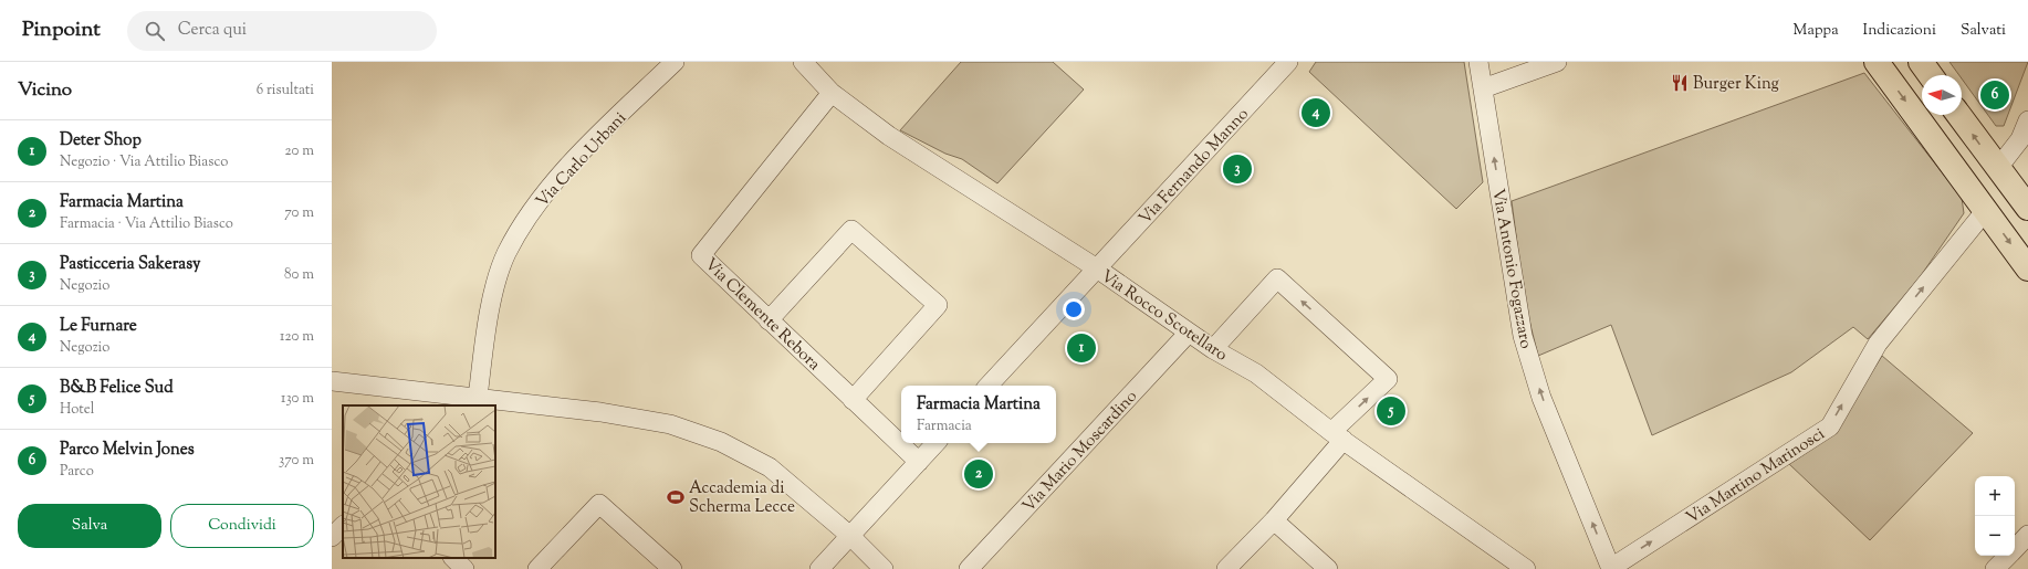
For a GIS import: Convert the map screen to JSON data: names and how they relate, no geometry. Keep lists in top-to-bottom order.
{
  "streets": {
    "street": [
      "Via Carlo Urbani",
      "Via Fernando Manno",
      "Via Antonio Fogazzaro",
      "Via Clemente Rebora",
      "Via Rocco Scotellaro",
      "Via Mario Moscardino",
      "Via Martino Marinosci"
    ]
  },
  "crossings": [
    ["Via Fernando Manno", "Via Rocco Scotellaro"],
    ["Via Antonio Fogazzaro", "Via Martino Marinosci"],
    ["Via Clemente Rebora", "Via Rocco Scotellaro"],
    ["Via Rocco Scotellaro", "Via Mario Moscardino"]
  ],
  "one_way": ["Via Antonio Fogazzaro", "Via Martino Marinosci"],
  "places": {
    "restaurant": ["Burger King"],
    "sports": ["Accademia di Scherma Lecce"]
  },
  "north": "left",
  "page": {
    "header": "Pinpoint",
    "search": "Cerca qui",
    "nav": ["Mappa", "Indicazioni", "Salvati"],
    "heading": ["Vicino", "6 risultati"],
    "pins": [
      "6",
      "4",
      "3",
      "1",
      "5",
      "2"
    ],
    "list": [
      {
        "mark": "1",
        "name": "Deter Shop",
        "note": "Negozio · Via Attilio Biasco",
        "value": "20 m"
      },
      {
        "mark": "2",
        "name": "Farmacia Martina",
        "note": "Farmacia · Via Attilio Biasco",
        "value": "70 m"
      },
      {
        "mark": "3",
        "name": "Pasticceria Sakerasy",
        "note": "Negozio",
        "value": "80 m"
      },
      {
        "mark": "4",
        "name": "Le Furnare",
        "note": "Negozio",
        "value": "120 m"
      },
      {
        "mark": "5",
        "name": "B&B Felice Sud",
        "note": "Hotel",
        "value": "130 m"
      },
      {
        "mark": "6",
        "name": "Parco Melvin Jones",
        "note": "Parco",
        "value": "370 m"
      }
    ],
    "popup": ["Farmacia Martina", "Farmacia"],
    "map_buttons": ["+", "−"],
    "buttons": ["Salva", "Condividi"]
  }
}
